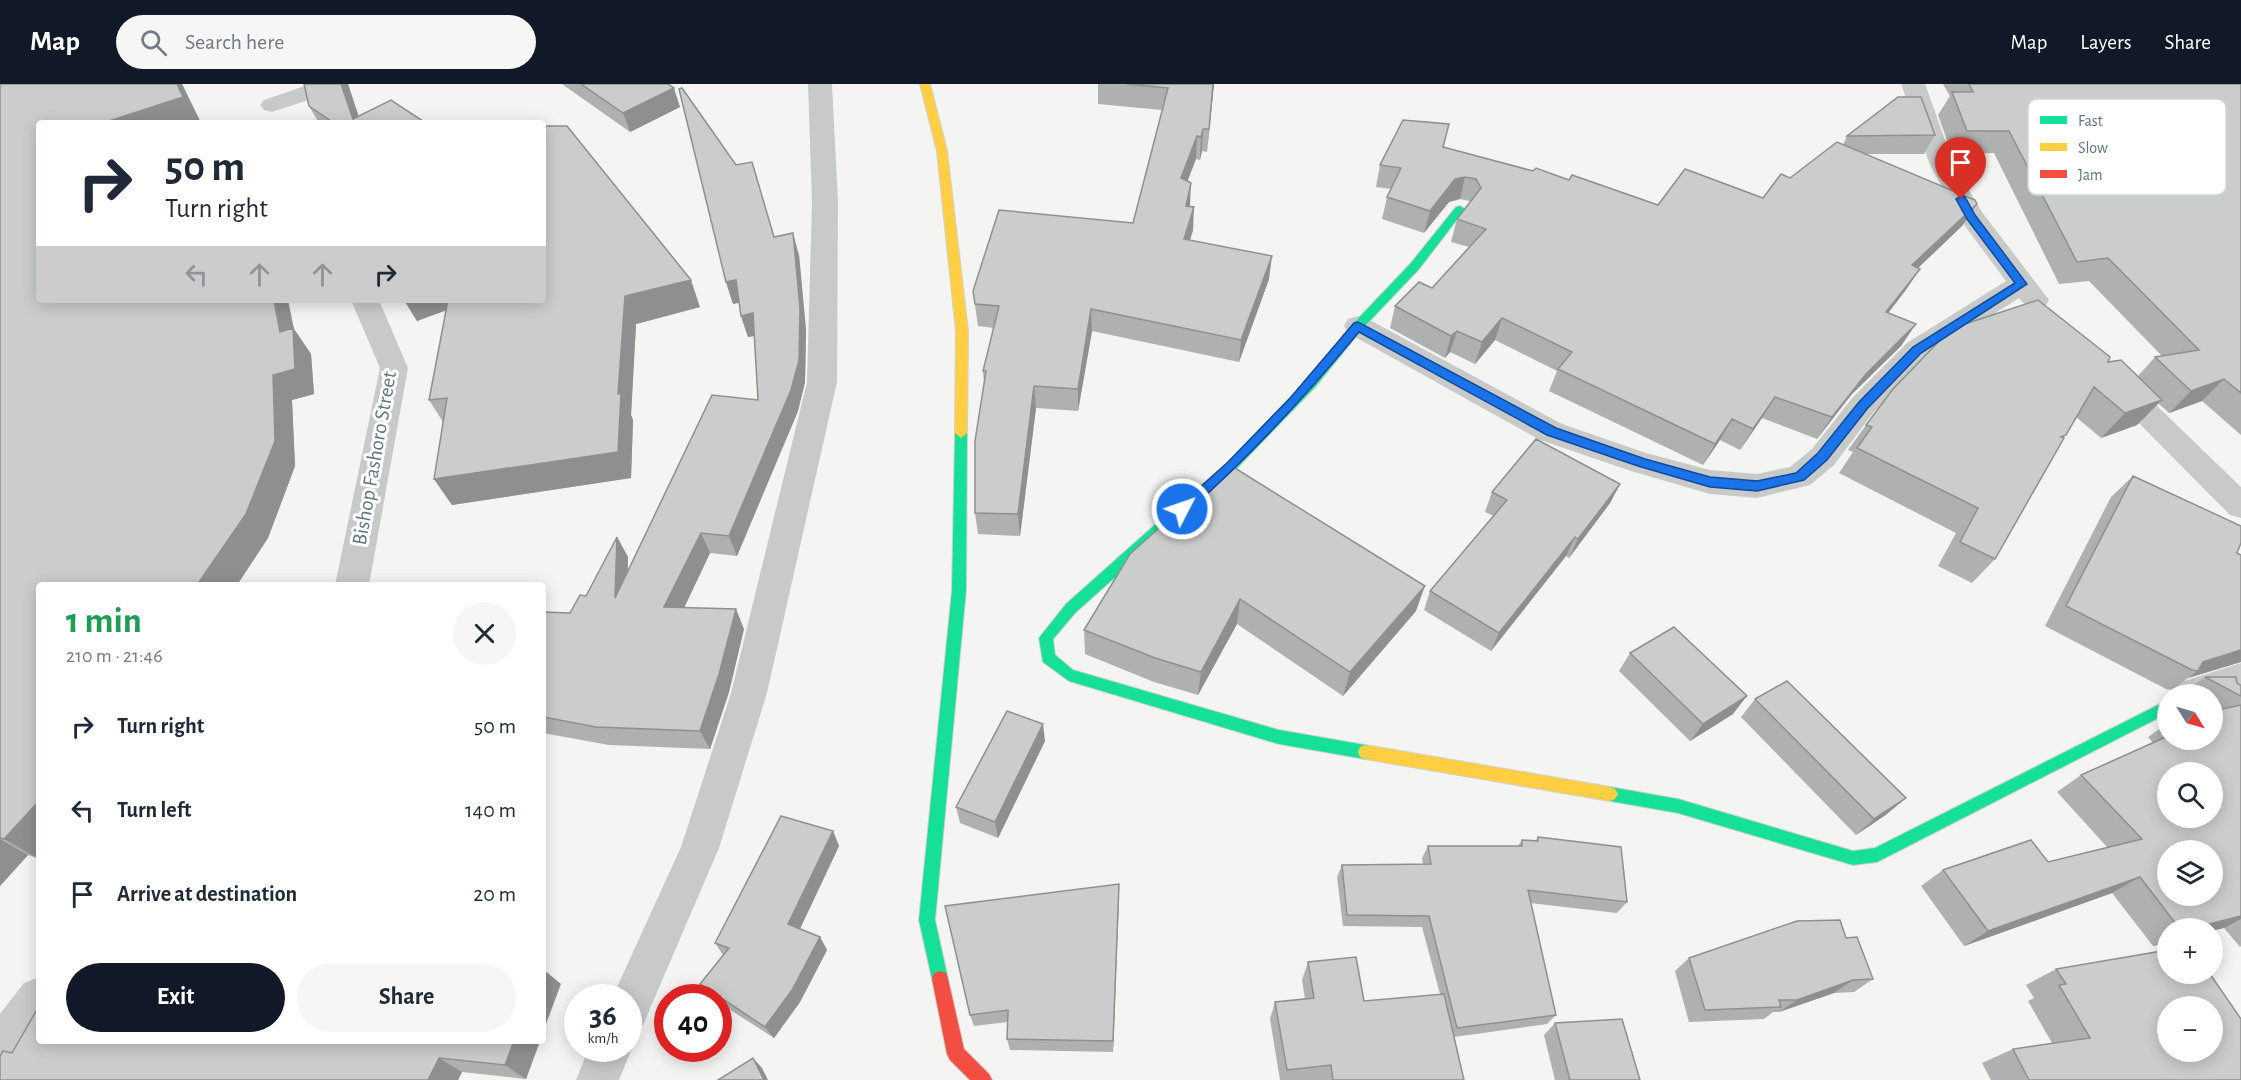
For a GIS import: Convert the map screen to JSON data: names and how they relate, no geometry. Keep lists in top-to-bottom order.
{
  "streets": {
    "street": ["Bishop Fashoro Street"]
  },
  "legend": ["Fast", "Slow", "Jam"],
  "north": "bottom right",
  "page": {
    "header": "Map",
    "search": "Search here",
    "nav": ["Map", "Layers", "Share"],
    "turn": ["50 m", "Turn right"],
    "heading": ["1 min", "210 m · 21:46"],
    "map_buttons": ["+", "−"],
    "list": [
      {
        "name": "Turn right",
        "value": "50 m"
      },
      {
        "name": "Turn left",
        "value": "140 m"
      },
      {
        "name": "Arrive at destination",
        "value": "20 m"
      }
    ],
    "buttons": ["Exit", "Share"],
    "speed": "36 km/h",
    "limit": "40"
  }
}
